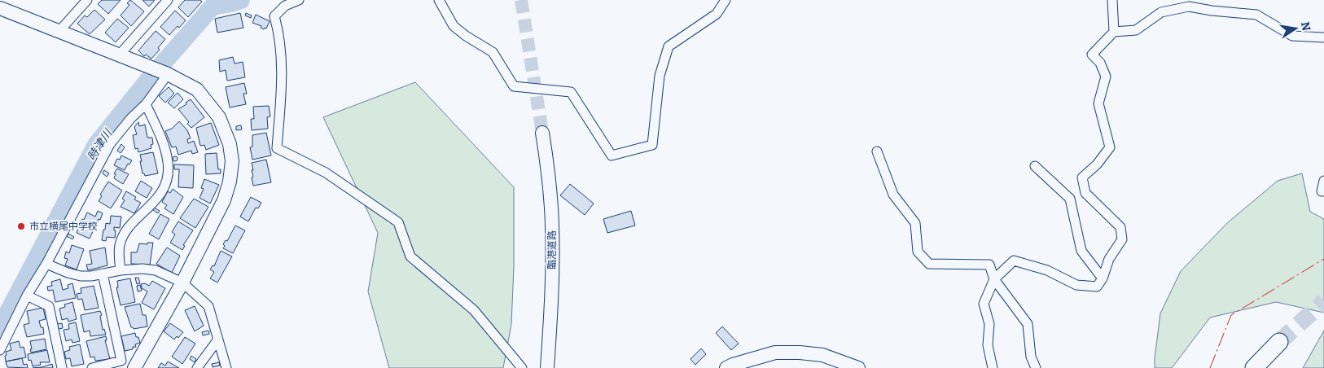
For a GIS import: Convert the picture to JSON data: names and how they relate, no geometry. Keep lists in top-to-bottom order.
{
  "streets": {
    "street": ["臨港道路"]
  },
  "water": ["時津川"],
  "places": ["市立横尾中学校"],
  "north": "right"
}
